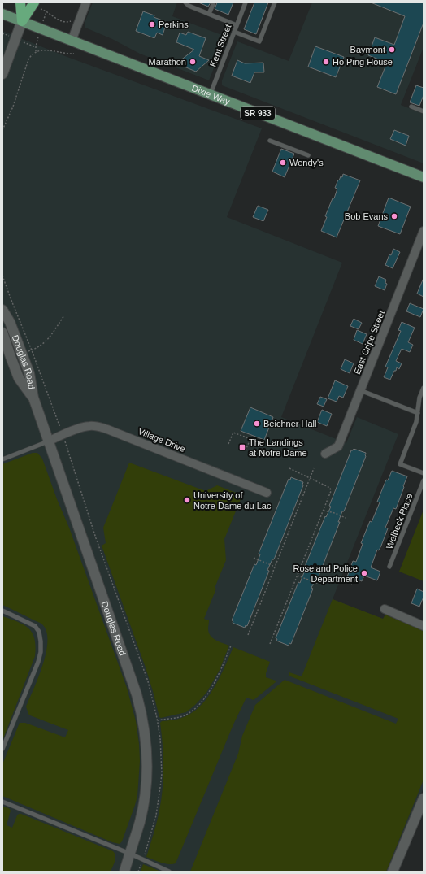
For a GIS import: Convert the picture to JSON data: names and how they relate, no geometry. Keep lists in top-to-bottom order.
{
  "streets": {
    "main road": ["Dixie Way", "SR 933"],
    "street": ["East Cripe Street", "Douglas Road", "Village Drive"],
    "lane": ["Kent Street", "Welbeck Place"]
  },
  "crossings": [
    ["Kent Street", "Dixie Way"],
    ["Dixie Way", "SR 933"],
    ["Douglas Road", "Village Drive"]
  ],
  "places": {
    "other": [
      "Perkins",
      "Baymont",
      "Marathon",
      "Ho Ping House",
      "Wendy's",
      "Bob Evans",
      "Beichner Hall",
      "University of Notre Dame du Lac",
      "Roseland Police Department"
    ],
    "transit": ["The Landings at Notre Dame"]
  }
}
